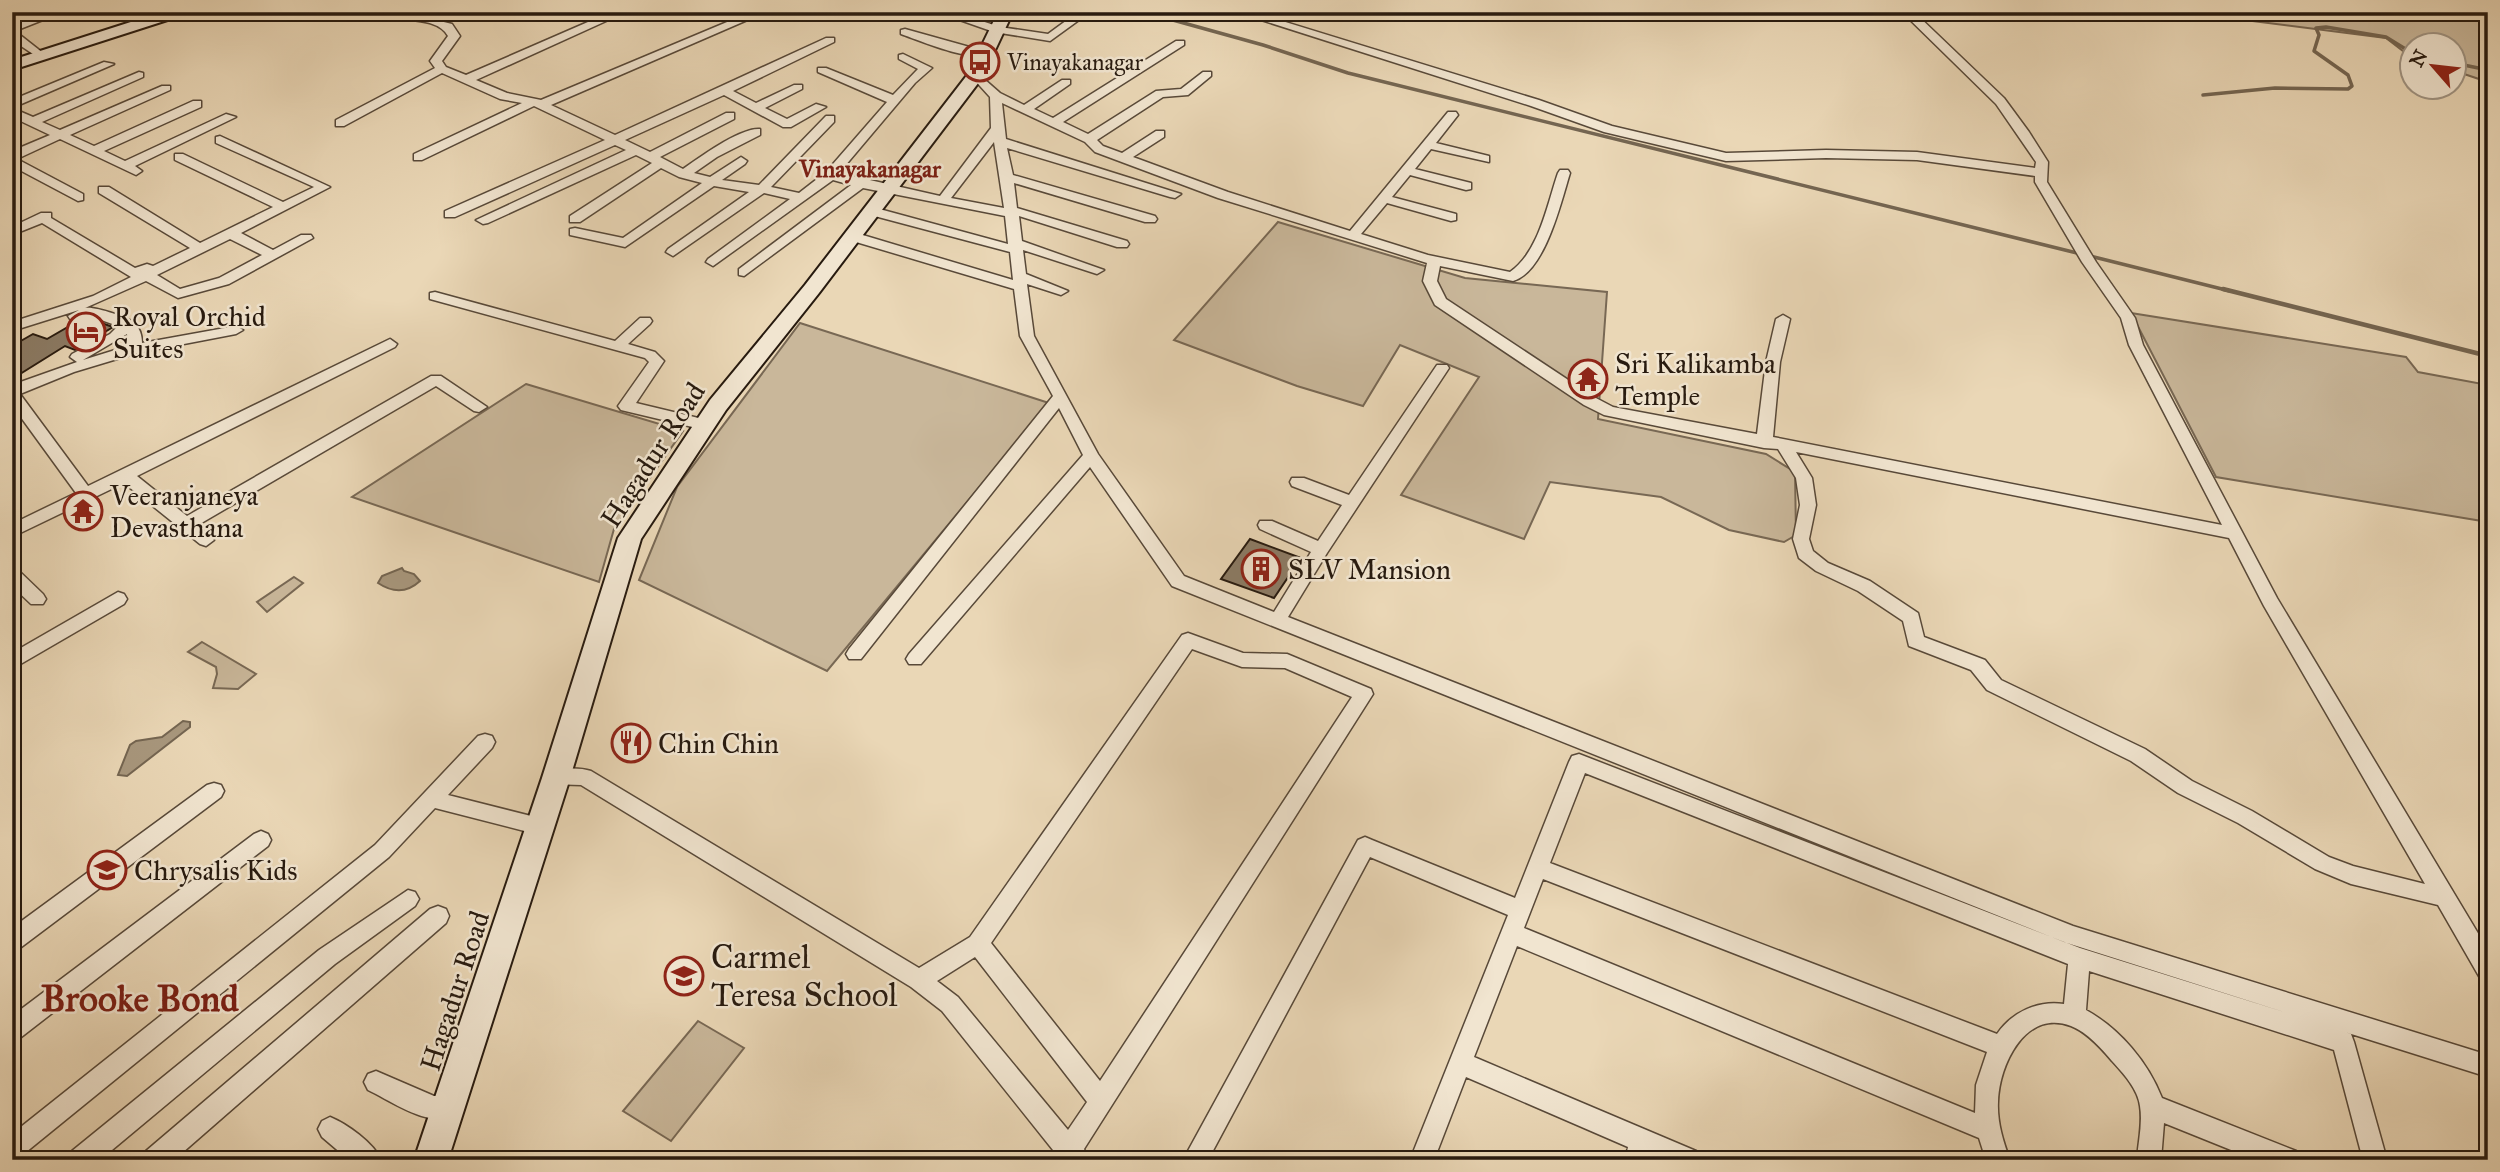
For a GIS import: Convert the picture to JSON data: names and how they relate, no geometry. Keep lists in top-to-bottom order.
{
  "streets": {
    "street": ["Hagadur Road"]
  },
  "districts": ["Vinayakanagar", "Brooke Bond"],
  "places": {
    "bus stop": ["Vinayakanagar"],
    "hotel": ["Royal Orchid Suites"],
    "temple": ["Sri Kalikamba Temple", "Veeranjaneya Devasthana"],
    "building": ["SLV Mansion"],
    "restaurant": ["Chin Chin"],
    "school or university": ["Chrysalis Kids", "Carmel Teresa School"]
  },
  "north": "top left"
}
